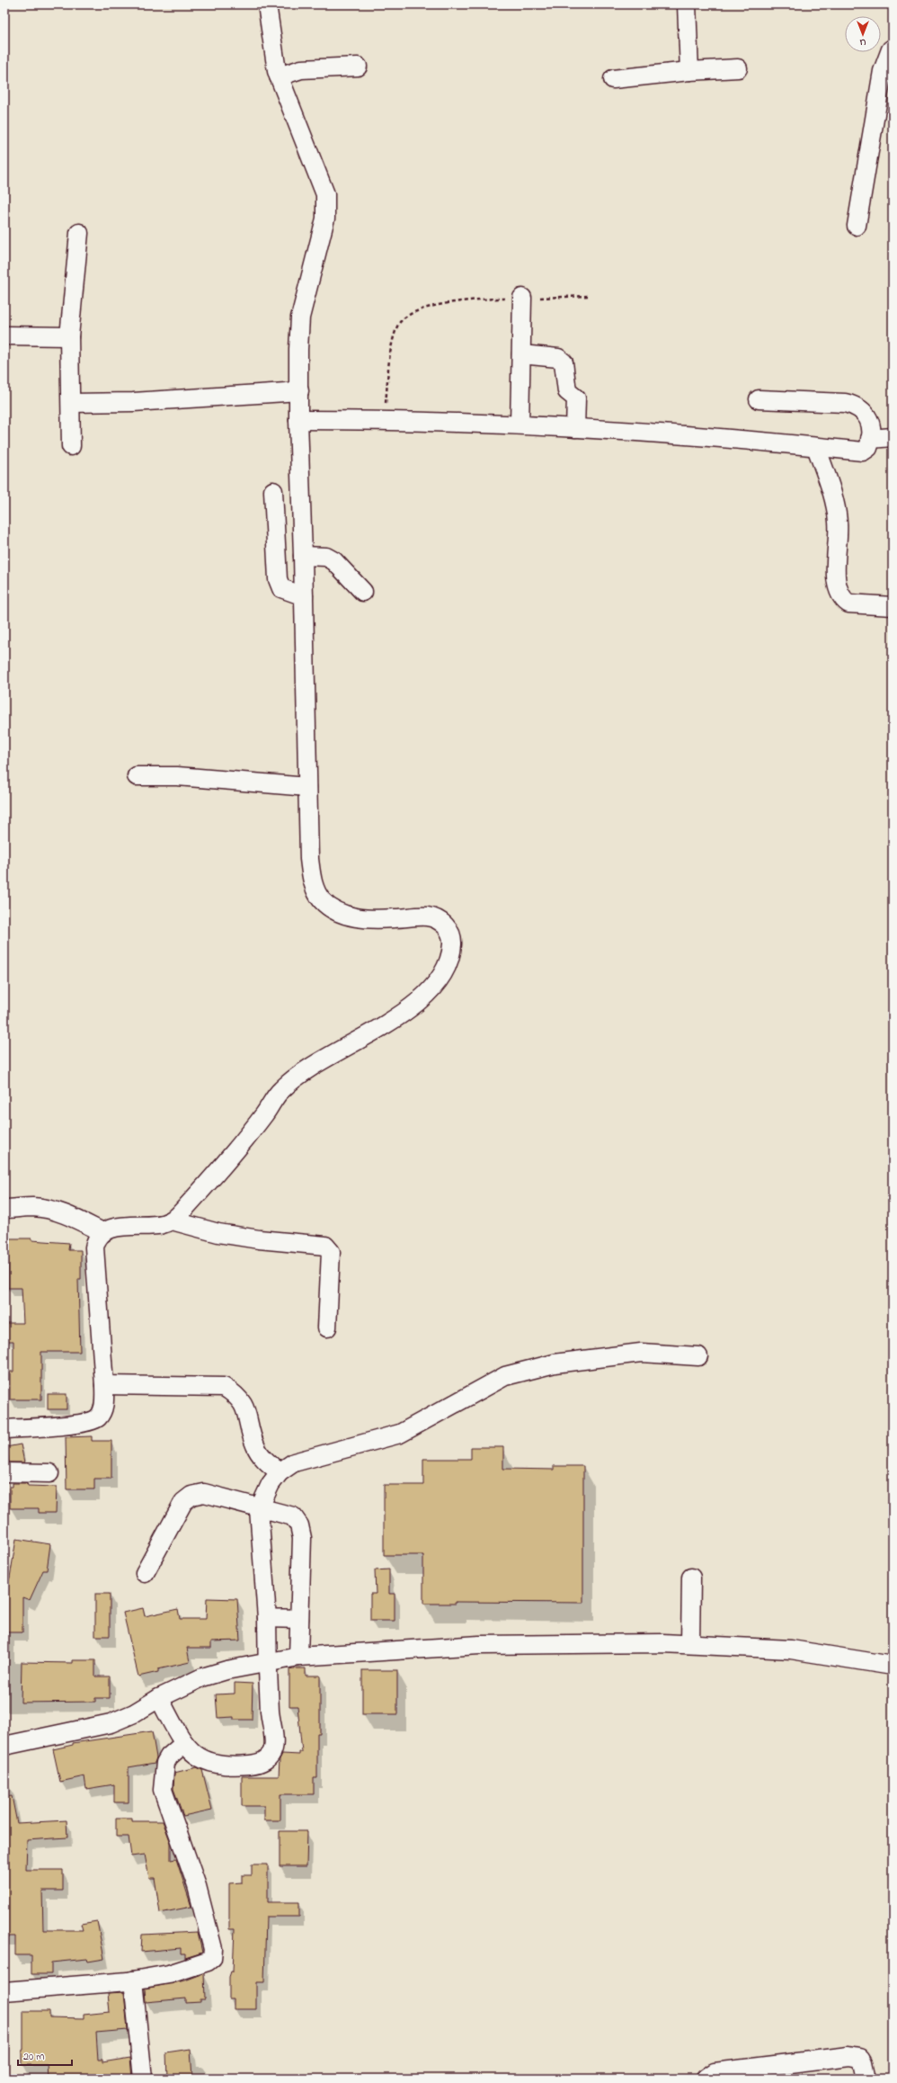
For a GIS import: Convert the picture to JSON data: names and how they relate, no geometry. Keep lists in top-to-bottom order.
{
  "scale_bar": "20 m",
  "north": "bottom"
}
